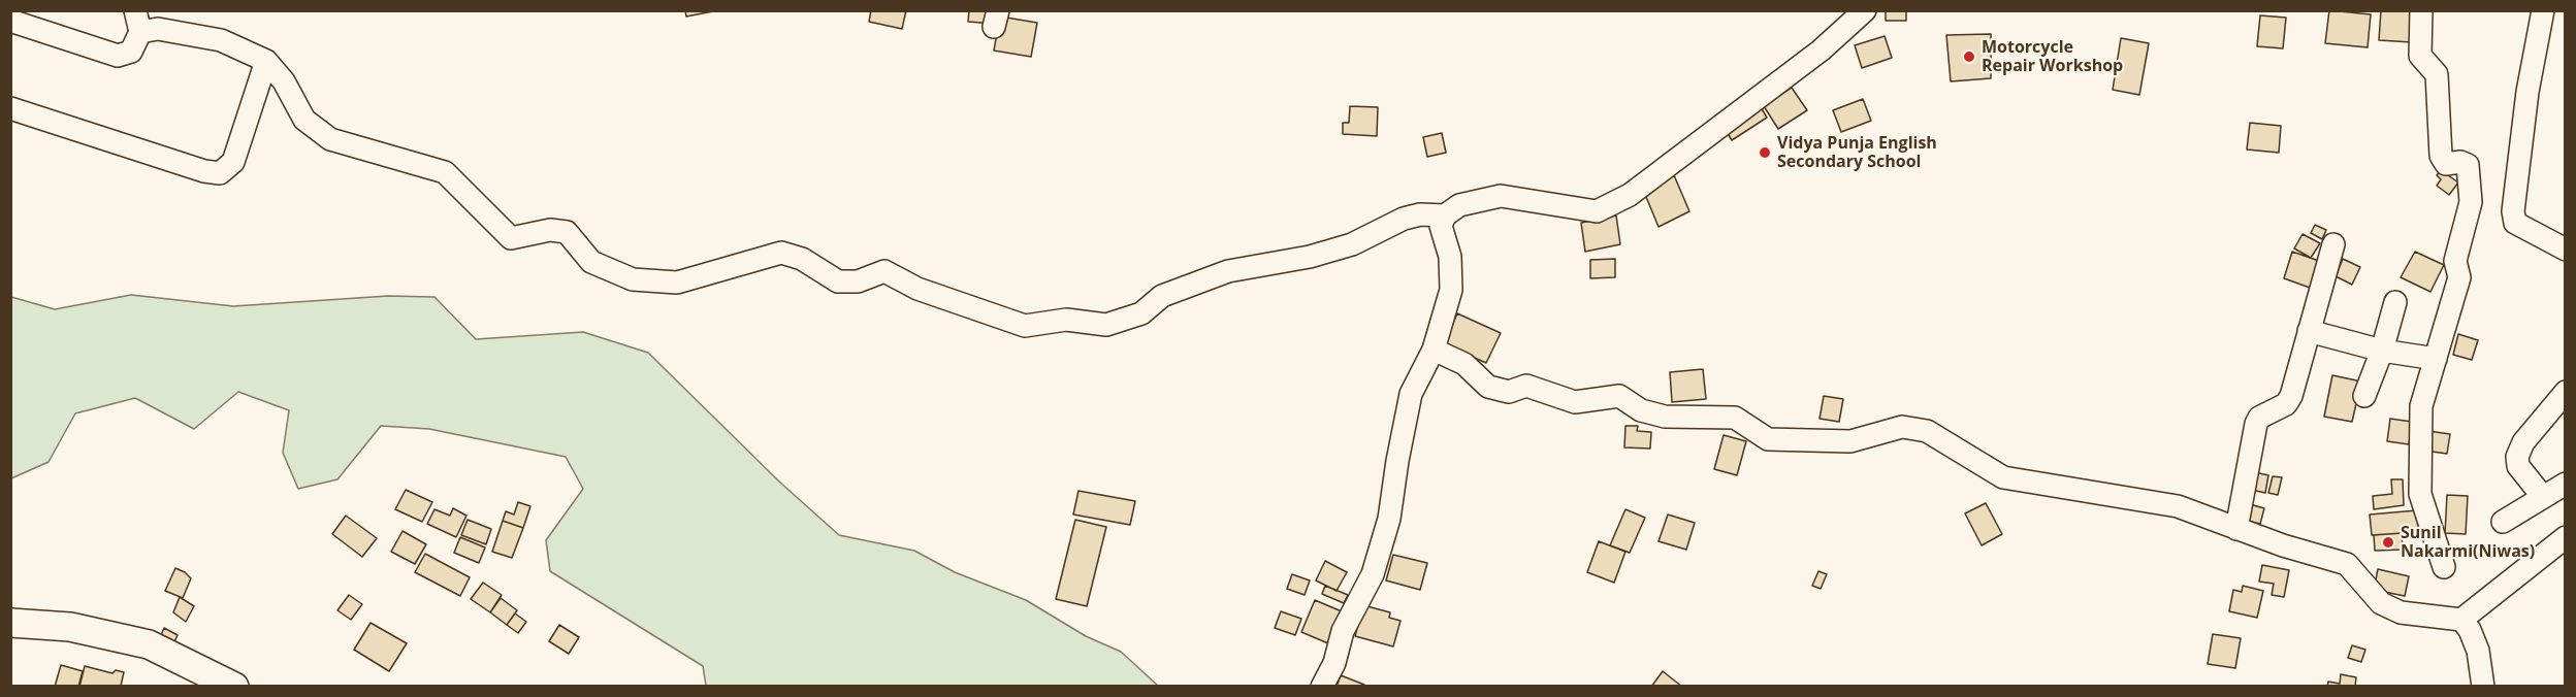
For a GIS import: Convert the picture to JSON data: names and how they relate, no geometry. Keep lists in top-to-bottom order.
{
  "places": ["Motorcycle Repair Workshop", "Vidya Punja English Secondary School", "Sunil Nakarmi(Niwas)"]
}
